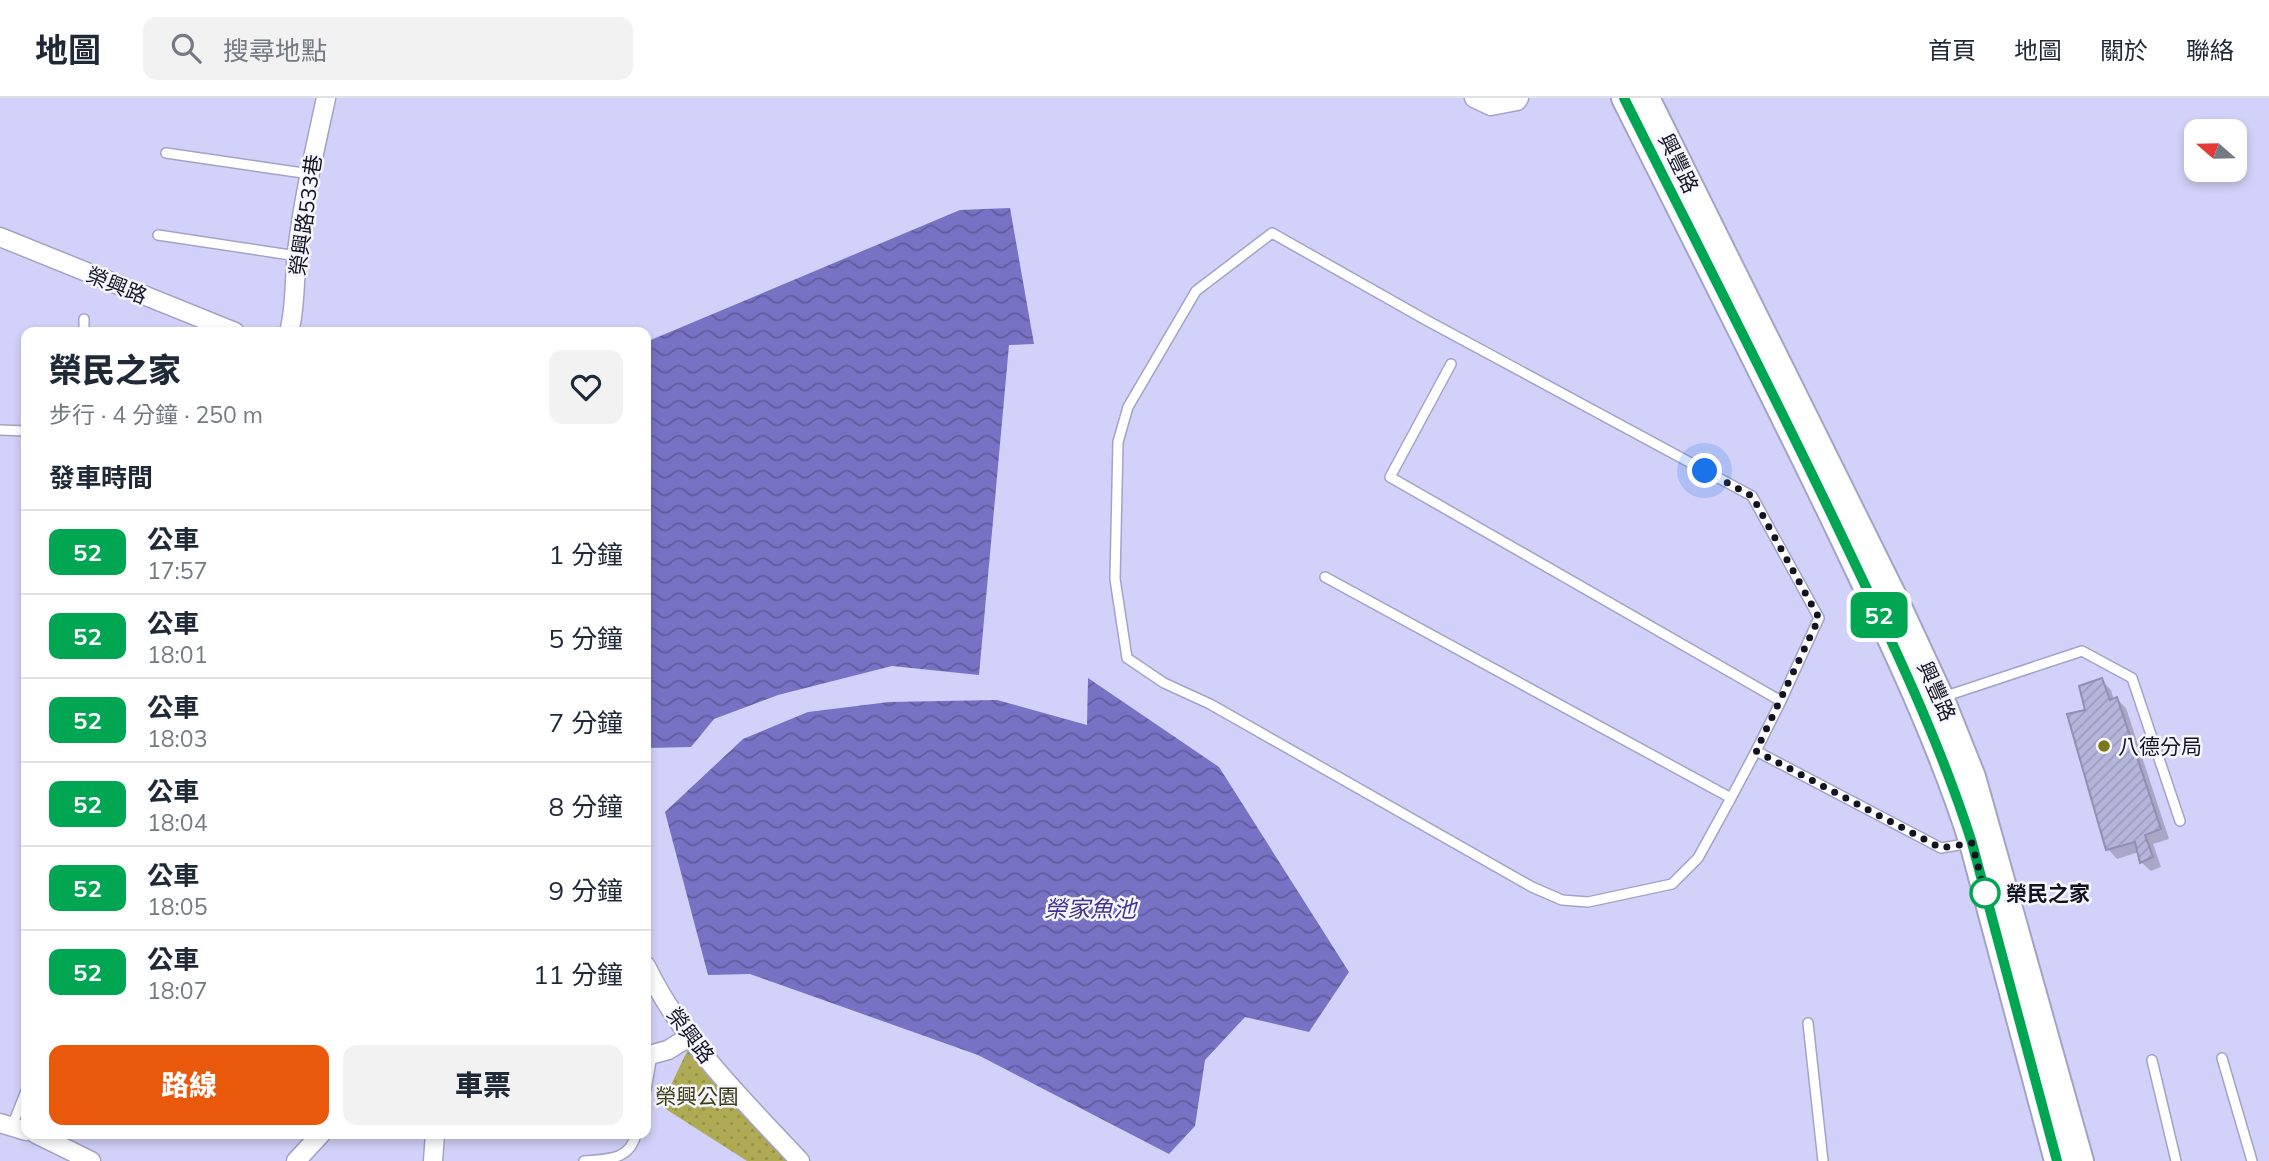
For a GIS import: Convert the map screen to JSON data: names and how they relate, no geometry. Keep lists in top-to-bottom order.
{
  "streets": {
    "main road": ["興豐路"],
    "street": ["榮興路533巷", "榮興路"]
  },
  "water": ["榮家魚池"],
  "parks": ["榮興公園"],
  "places": ["八德分局", "榮民之家"],
  "lines": ["bus line 52"],
  "north": "left",
  "page": {
    "header": "地圖",
    "search": "搜尋地點",
    "nav": [
      "首頁",
      "地圖",
      "關於",
      "聯絡"
    ],
    "on_map": "52",
    "heading": [
      ["榮民之家", "步行 · 4 分鐘 · 250 m"],
      "發車時間"
    ],
    "list": [
      {
        "mark": "52",
        "name": "公車",
        "note": "17:57",
        "value": "1 分鐘"
      },
      {
        "mark": "52",
        "name": "公車",
        "note": "18:01",
        "value": "5 分鐘"
      },
      {
        "mark": "52",
        "name": "公車",
        "note": "18:03",
        "value": "7 分鐘"
      },
      {
        "mark": "52",
        "name": "公車",
        "note": "18:04",
        "value": "8 分鐘"
      },
      {
        "mark": "52",
        "name": "公車",
        "note": "18:05",
        "value": "9 分鐘"
      },
      {
        "mark": "52",
        "name": "公車",
        "note": "18:07",
        "value": "11 分鐘"
      }
    ],
    "buttons": ["路線", "車票"]
  }
}
